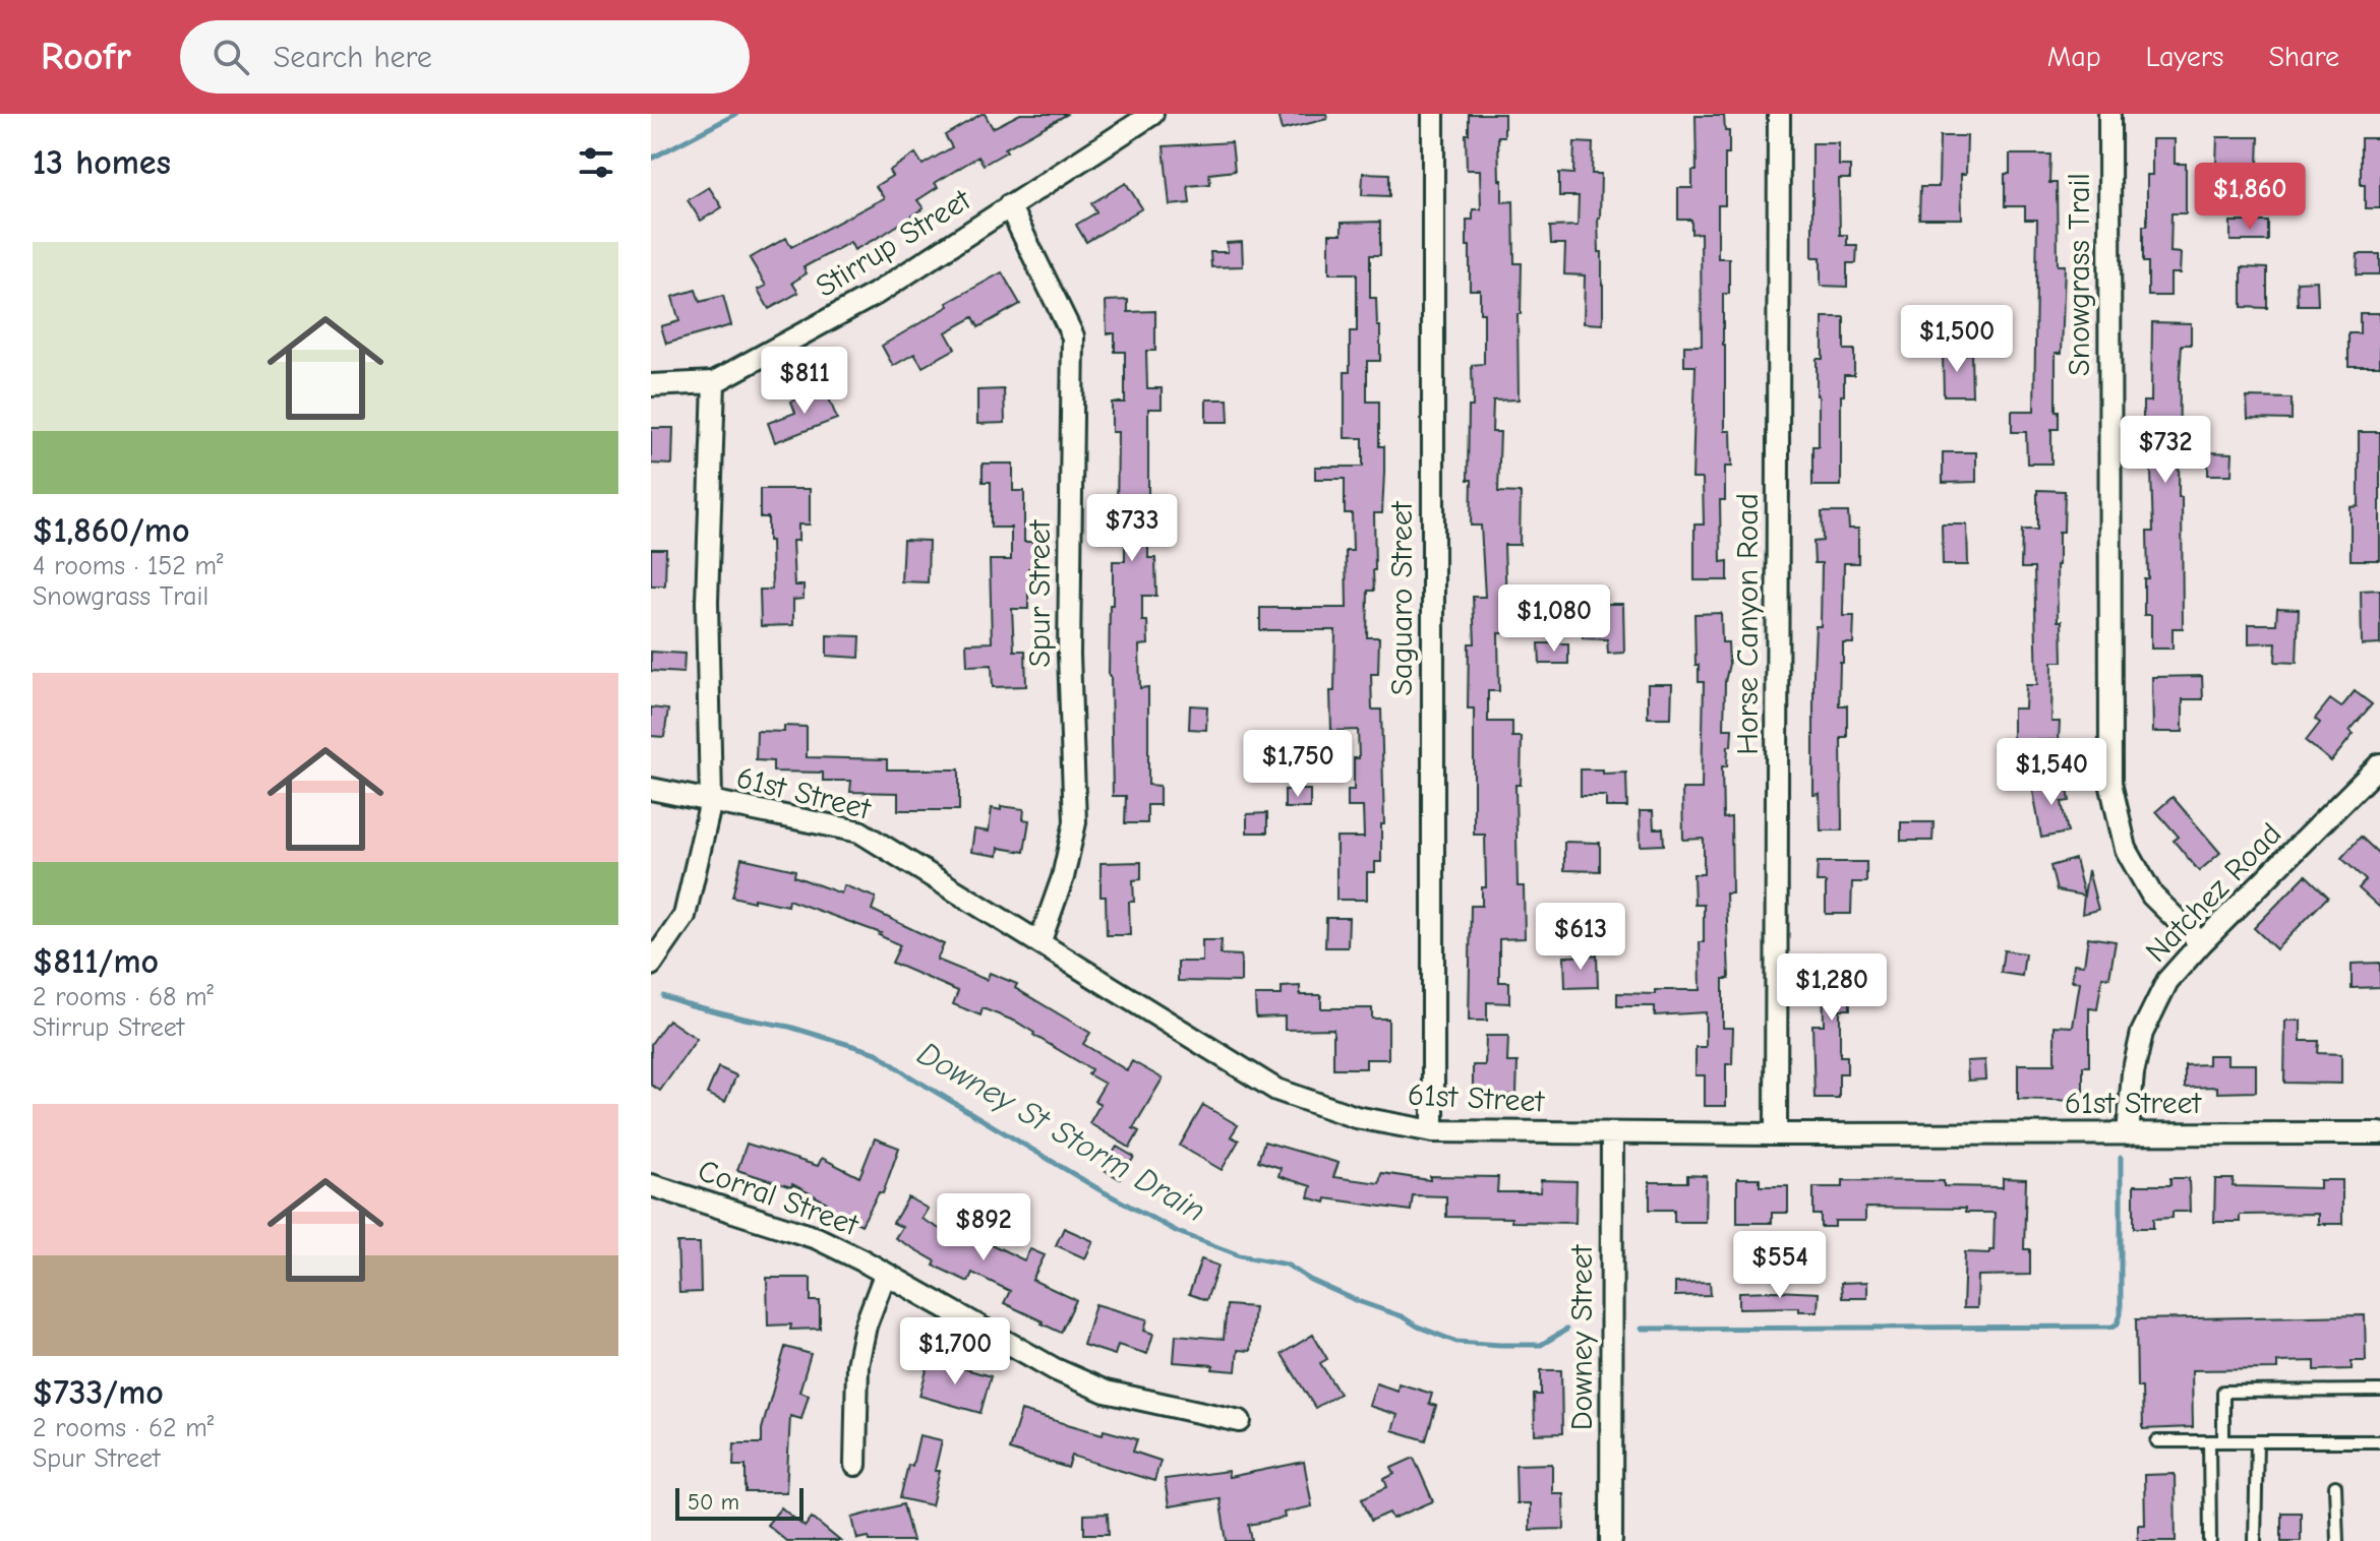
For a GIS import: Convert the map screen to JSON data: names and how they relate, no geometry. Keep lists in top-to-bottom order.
{
  "streets": {
    "street": [
      "Stirrup Street",
      "Snowgrass Trail",
      "Spur Street",
      "Saguaro Street",
      "Horse Canyon Road",
      "61st Street",
      "Natchez Road",
      "Corral Street",
      "Downey Street"
    ]
  },
  "crossings": [
    ["Stirrup Street", "Spur Street"],
    ["Snowgrass Trail", "Natchez Road"],
    ["Spur Street", "61st Street"],
    ["Saguaro Street", "61st Street"],
    ["Horse Canyon Road", "61st Street"],
    ["61st Street", "Natchez Road"],
    ["61st Street", "Downey Street"]
  ],
  "water": ["Downey St Storm Drain"],
  "scale_bar": "50 m",
  "page": {
    "header": "Roofr",
    "search": "Search here",
    "nav": ["Map", "Layers", "Share"],
    "heading": "13 homes",
    "price": [
      "$1,860",
      "$1,500",
      "$811",
      "$732",
      "$733",
      "$1,080",
      "$1,750",
      "$1,540",
      "$613",
      "$1,280",
      "$892",
      "$554",
      "$1,700"
    ],
    "list": [
      {
        "name": "$1,860/mo",
        "note": "4 rooms · 152 m² · Snowgrass Trail"
      },
      {
        "name": "$811/mo",
        "note": "2 rooms · 68 m² · Stirrup Street"
      },
      {
        "name": "$733/mo",
        "note": "2 rooms · 62 m² · Spur Street"
      }
    ],
    "scale": "50 m"
  }
}
